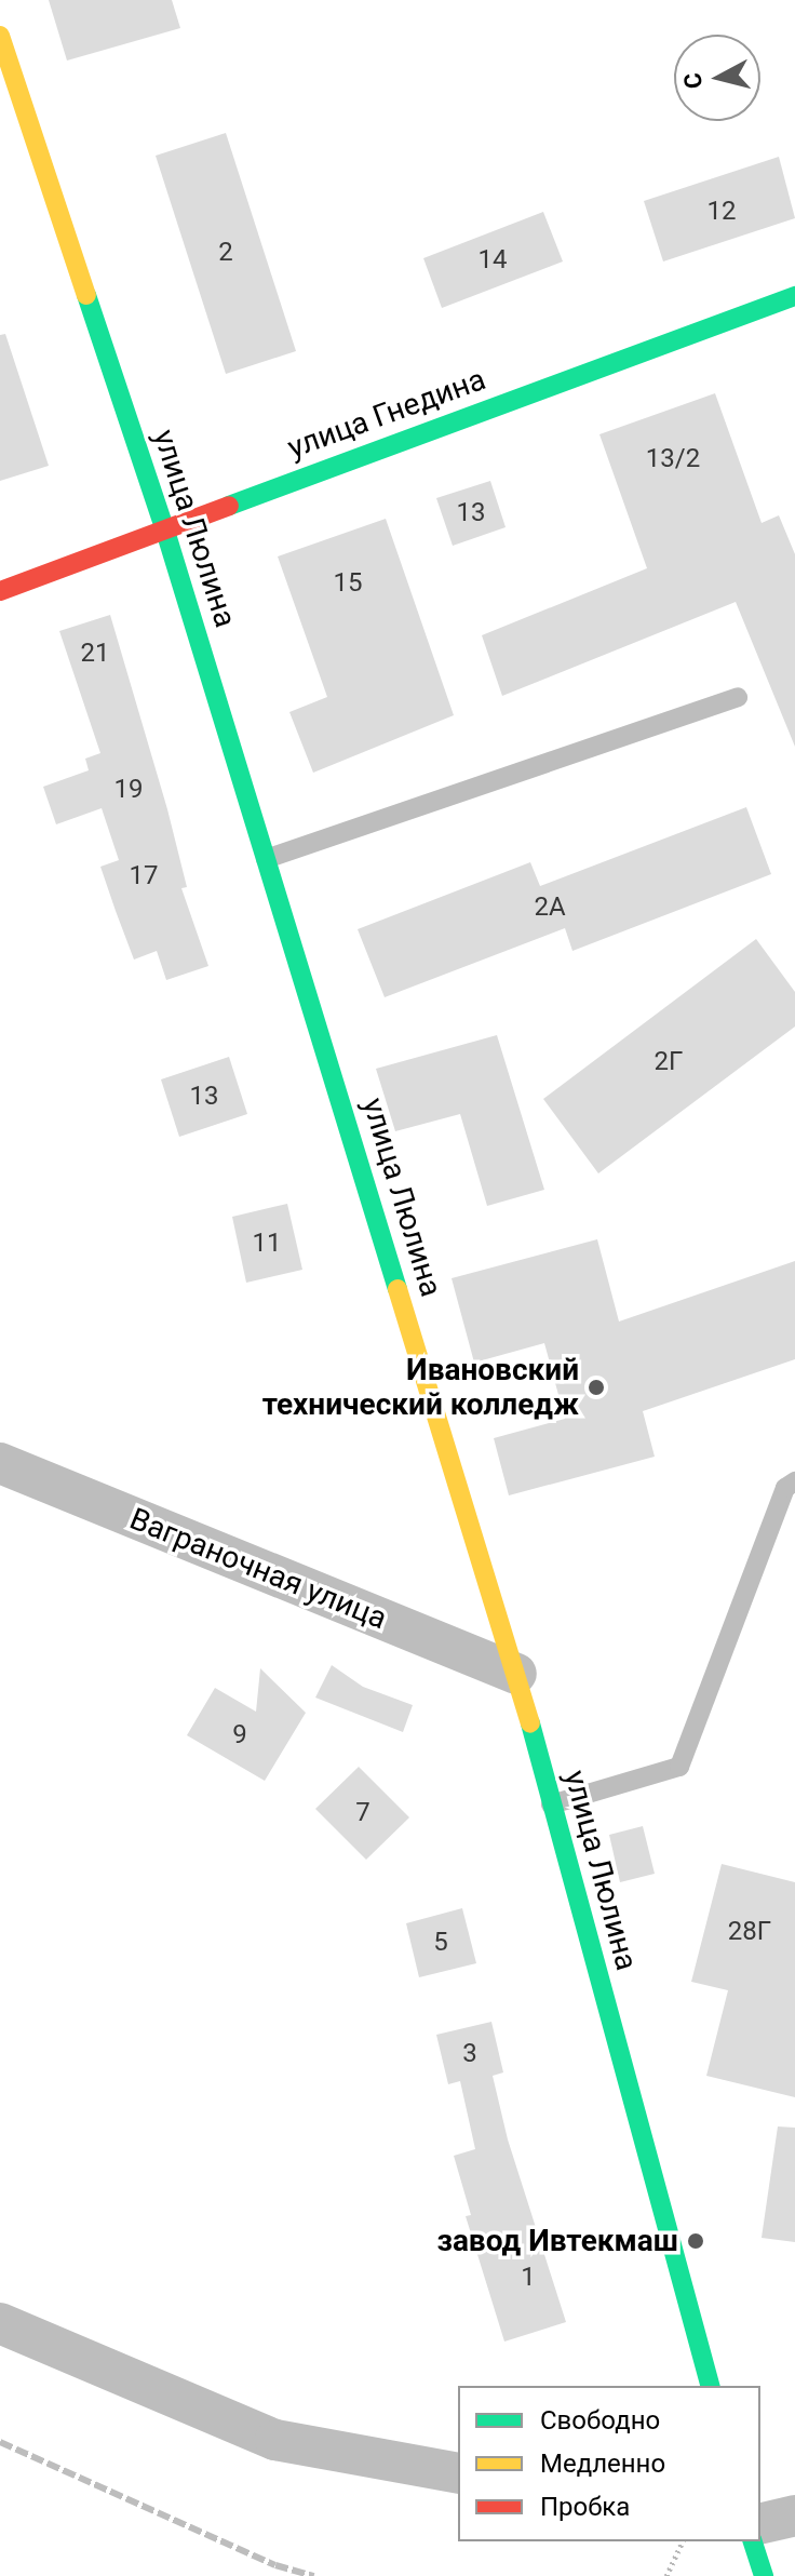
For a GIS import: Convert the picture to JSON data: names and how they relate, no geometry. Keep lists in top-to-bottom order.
{
  "streets": {
    "main road": ["улица Гнедина", "улица Люлина"],
    "street": ["Ваграночная улица"]
  },
  "crossings": [
    ["улица Гнедина", "улица Люлина"],
    ["улица Люлина", "Ваграночная улица"]
  ],
  "places": ["Ивановский технический колледж", "завод Ивтекмаш"],
  "house_numbers": [
    "12",
    "2",
    "14",
    "13/2",
    "13",
    "15",
    "21",
    "19",
    "17",
    "2А",
    "2Г",
    "13",
    "11",
    "9",
    "7",
    "28Г",
    "5",
    "3",
    "1"
  ],
  "legend": ["Свободно", "Медленно", "Пробка"],
  "north": "left"
}
